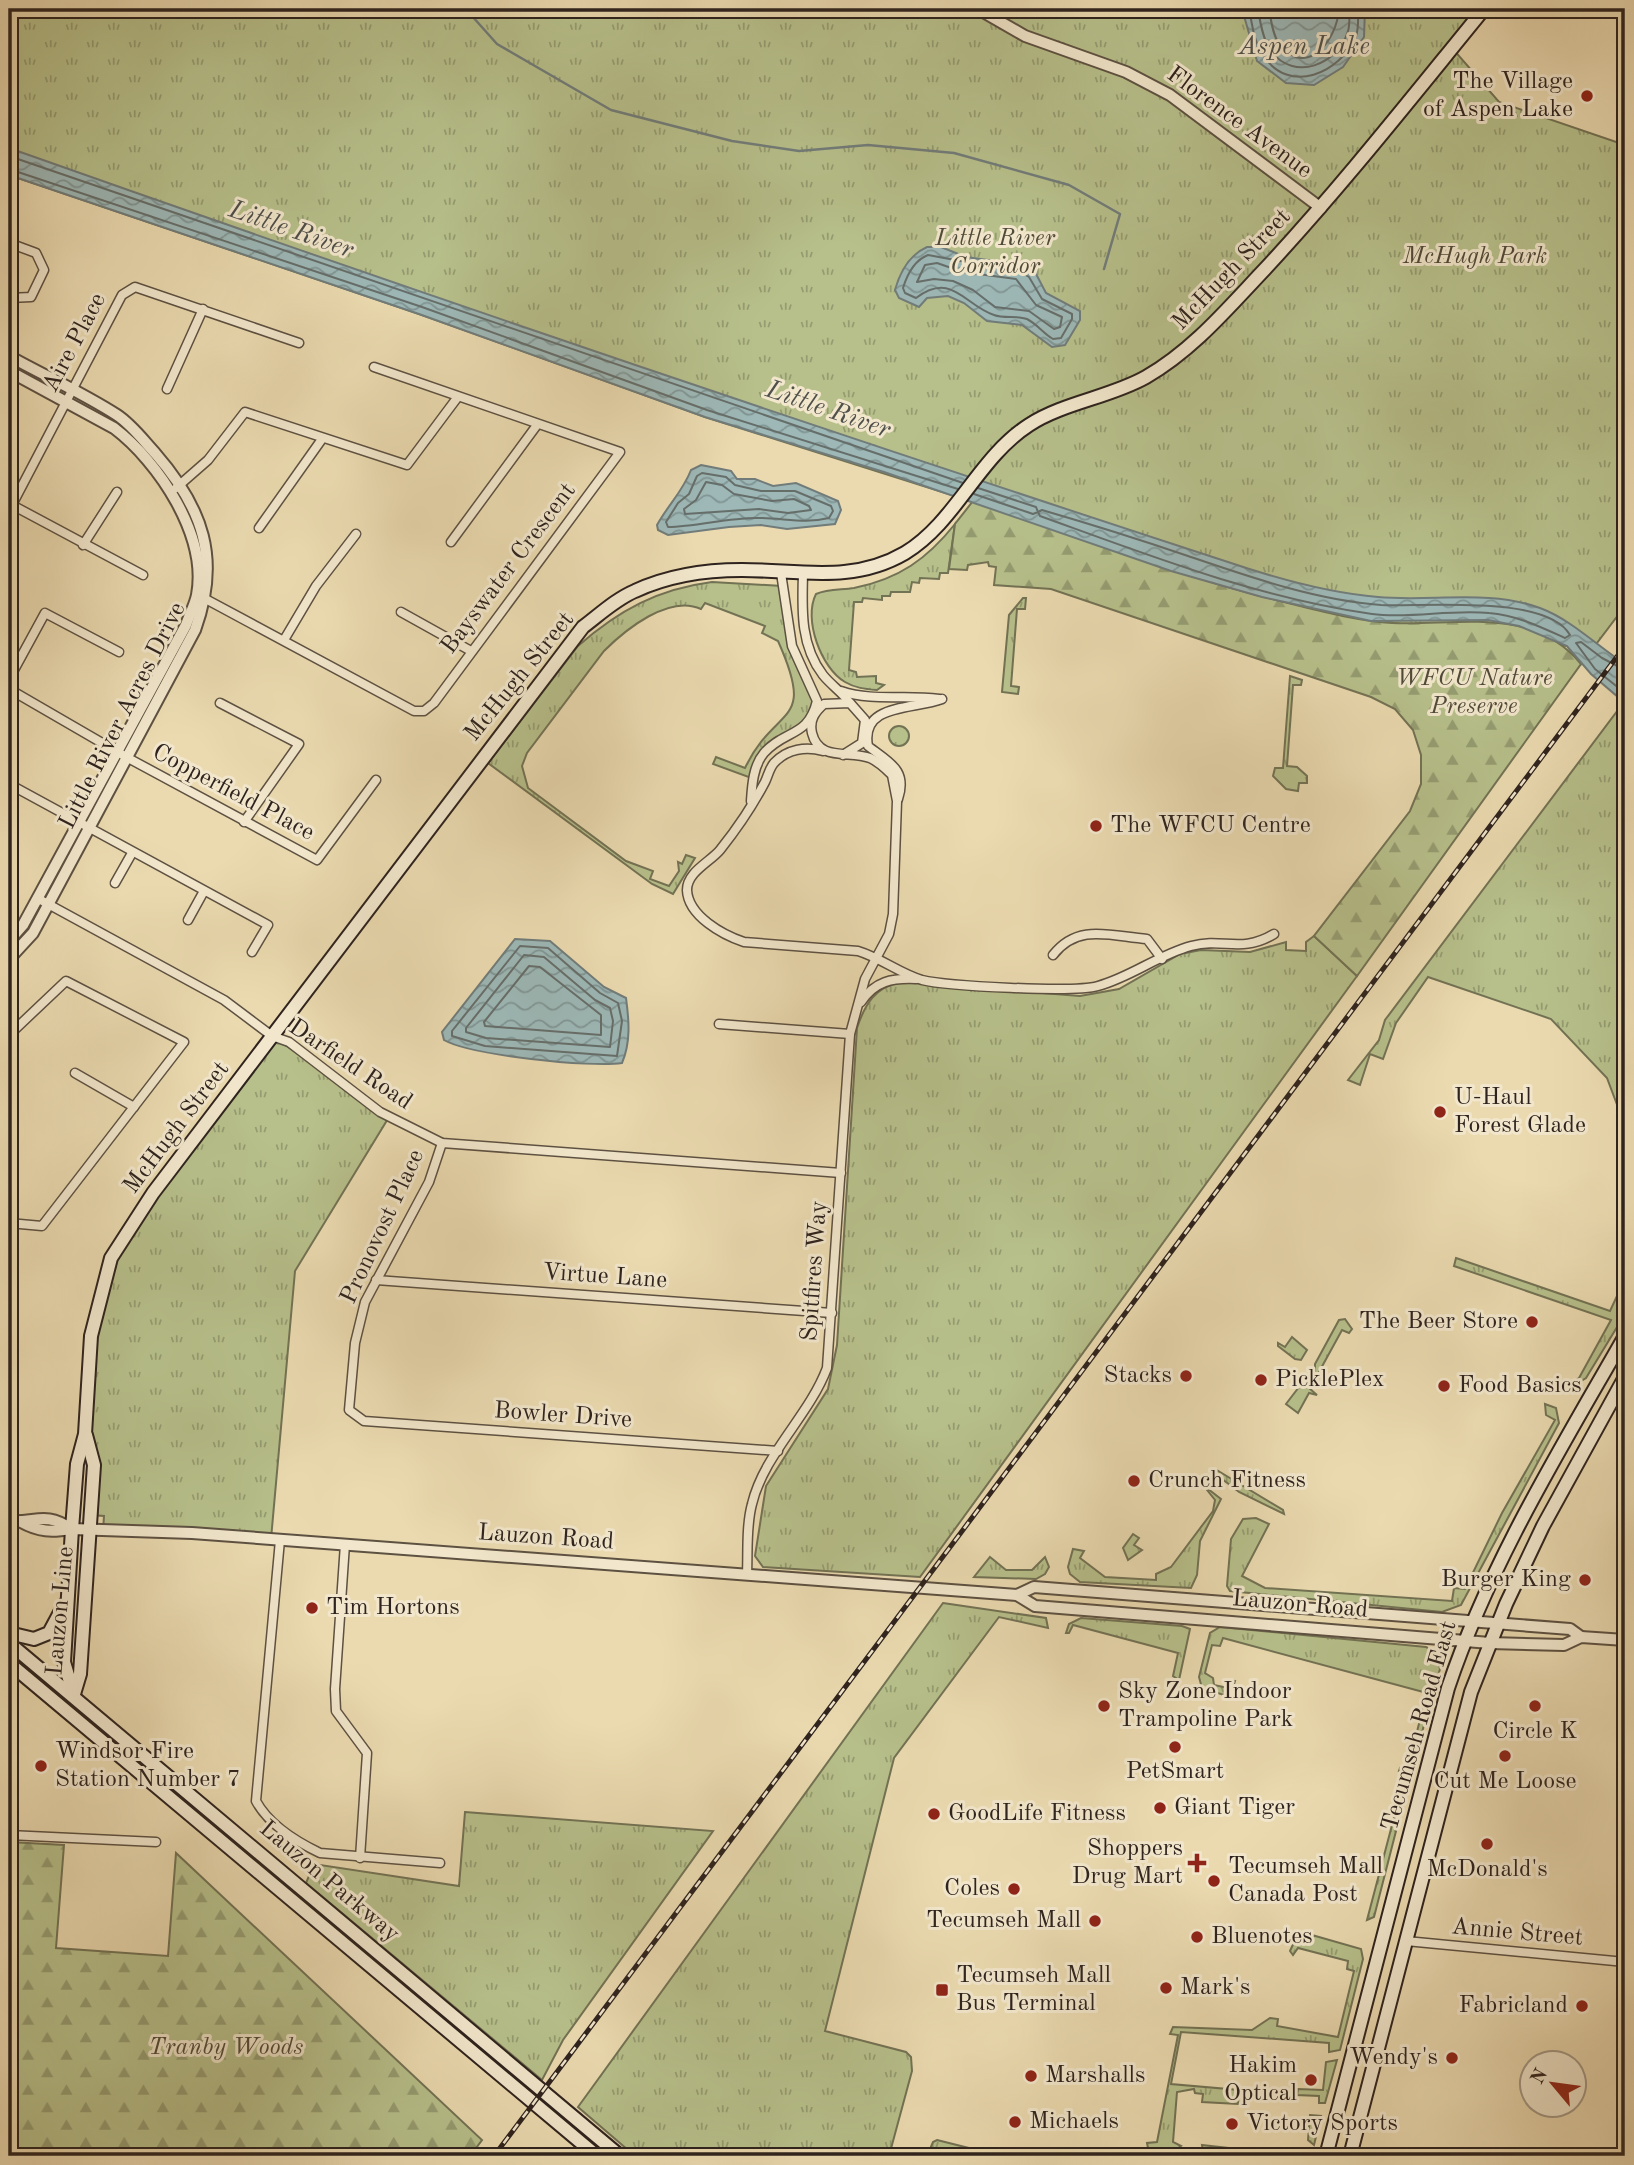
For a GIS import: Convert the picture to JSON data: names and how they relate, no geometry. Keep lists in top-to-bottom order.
{
  "streets": {
    "main road": [
      "McHugh Street",
      "Lauzon Line",
      "Tecumseh Road East",
      "Lauzon Parkway"
    ],
    "street": [
      "Florence Avenue",
      "Aire Place",
      "Bayswater Crescent",
      "Little River Acres Drive",
      "Copperfield Place",
      "Darfield Road",
      "Pronovost Place",
      "Spitfires Way",
      "Virtue Lane",
      "Bowler Drive",
      "Lauzon Road",
      "Annie Street"
    ]
  },
  "crossings": [
    ["Florence Avenue", "McHugh Street"],
    ["McHugh Street", "Darfield Road"],
    ["McHugh Street", "Lauzon Road"],
    ["McHugh Street", "Lauzon Line"],
    ["Aire Place", "Little River Acres Drive"],
    ["Bayswater Crescent", "Little River Acres Drive"],
    ["Little River Acres Drive", "Copperfield Place"],
    ["Little River Acres Drive", "Darfield Road"],
    ["Darfield Road", "Pronovost Place"],
    ["Darfield Road", "Spitfires Way"],
    ["Pronovost Place", "Virtue Lane"],
    ["Pronovost Place", "Bowler Drive"],
    ["Spitfires Way", "Virtue Lane"],
    ["Spitfires Way", "Bowler Drive"],
    ["Spitfires Way", "Lauzon Road"],
    ["Lauzon Road", "Lauzon Line"],
    ["Lauzon Road", "Tecumseh Road East"],
    ["Lauzon Line", "Lauzon Parkway"],
    ["Tecumseh Road East", "Annie Street"]
  ],
  "water": ["Aspen Lake", "Little River"],
  "parks": [
    "Little River Corridor",
    "McHugh Park",
    "WFCU Nature Preserve",
    "Tranby Woods"
  ],
  "places": {
    "other": [
      "The Village of Aspen Lake",
      "The WFCU Centre",
      "U-Haul Forest Glade",
      "The Beer Store",
      "Stacks",
      "PicklePlex",
      "Food Basics",
      "Crunch Fitness",
      "Burger King",
      "Tim Hortons",
      "Sky Zone Indoor Trampoline Park",
      "Circle K",
      "PetSmart",
      "Cut Me Loose",
      "Windsor Fire Station Number 7",
      "Giant Tiger",
      "GoodLife Fitness",
      "McDonald's",
      "Tecumseh Mall Canada Post",
      "Coles",
      "Tecumseh Mall",
      "Bluenotes",
      "Mark's",
      "Fabricland",
      "Wendy's",
      "Marshalls",
      "Hakim Optical",
      "Michaels",
      "Victory Sports"
    ],
    "health": ["Shoppers Drug Mart"],
    "transit": ["Tecumseh Mall Bus Terminal"]
  },
  "north": "top left"
}
